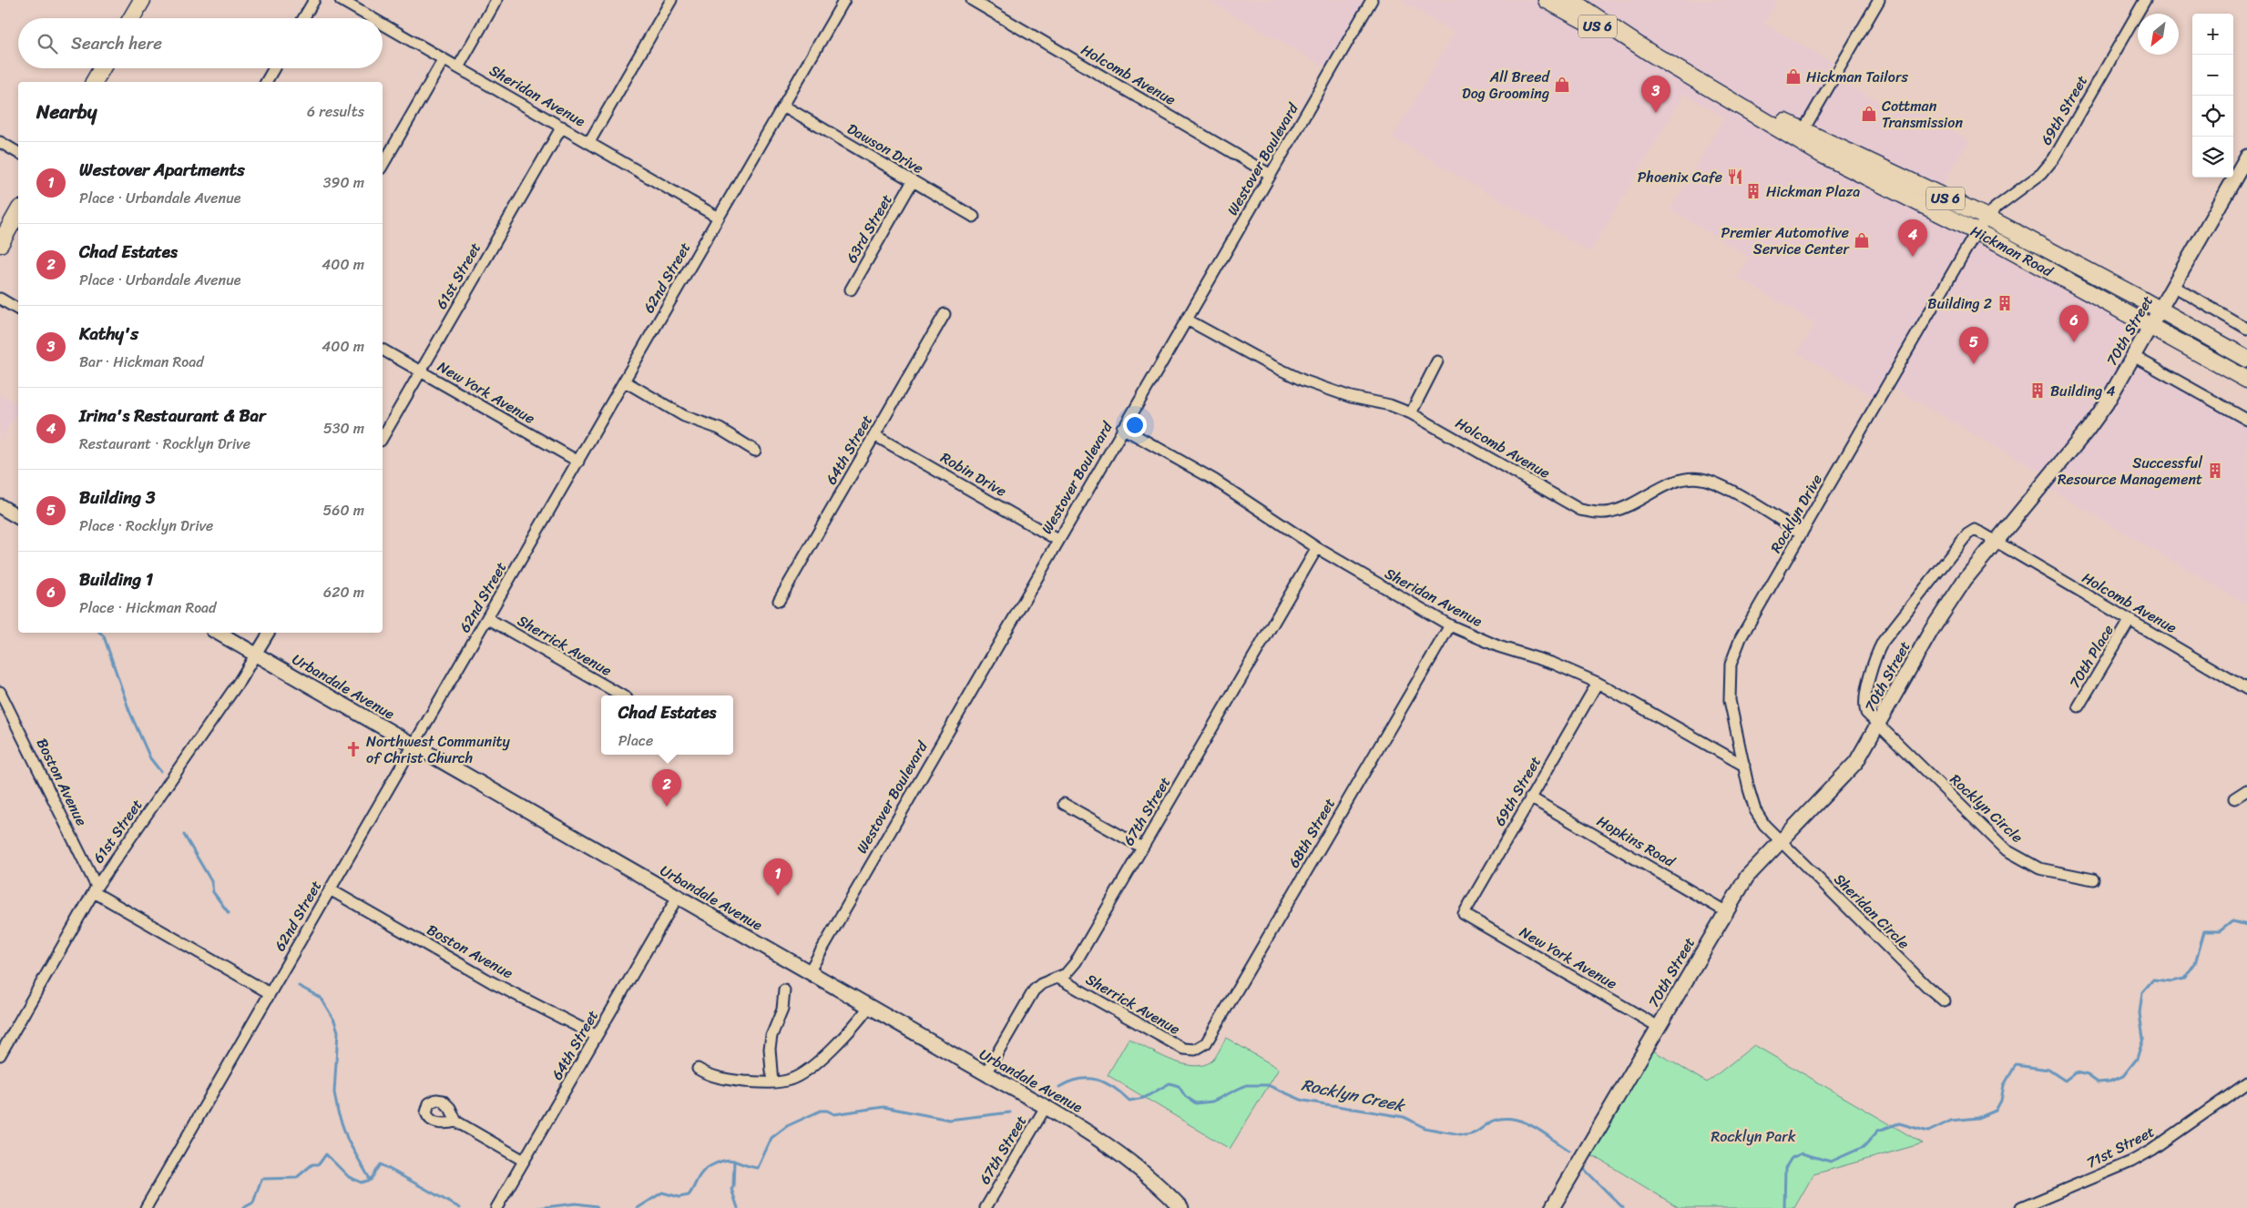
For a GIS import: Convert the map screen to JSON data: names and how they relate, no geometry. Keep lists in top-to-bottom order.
{
  "streets": {
    "main road": ["US 6", "Hickman Road"],
    "street": [
      "Holcomb Avenue",
      "Sheridan Avenue",
      "69th Street",
      "Dawson Drive",
      "Westover Boulevard",
      "63rd Street",
      "61st Street",
      "62nd Street",
      "70th Street",
      "New York Avenue",
      "64th Street",
      "Robin Drive",
      "Rocklyn Drive",
      "Sherrick Avenue",
      "70th Place",
      "Urbandale Avenue",
      "Boston Avenue",
      "Rocklyn Circle",
      "67th Street",
      "68th Street",
      "Hopkins Road",
      "Sheridan Circle",
      "71st Street"
    ]
  },
  "crossings": [
    ["Holcomb Avenue", "Westover Boulevard"],
    ["Holcomb Avenue", "70th Street"],
    ["Holcomb Avenue", "Rocklyn Drive"],
    ["Holcomb Avenue", "70th Place"],
    ["Holcomb Avenue", "Rocklyn Circle"],
    ["Sheridan Avenue", "69th Street"],
    ["Sheridan Avenue", "Westover Boulevard"],
    ["Sheridan Avenue", "61st Street"],
    ["Sheridan Avenue", "62nd Street"],
    ["Sheridan Avenue", "Rocklyn Drive"],
    ["Sheridan Avenue", "67th Street"],
    ["Sheridan Avenue", "68th Street"],
    ["69th Street", "Hickman Road"],
    ["69th Street", "New York Avenue"],
    ["69th Street", "Rocklyn Drive"],
    ["69th Street", "Hopkins Road"],
    ["Dawson Drive", "63rd Street"],
    ["Dawson Drive", "62nd Street"],
    ["Westover Boulevard", "Robin Drive"],
    ["Westover Boulevard", "Urbandale Avenue"],
    ["Hickman Road", "70th Street"],
    ["Hickman Road", "Rocklyn Drive"],
    ["61st Street", "New York Avenue"],
    ["61st Street", "Urbandale Avenue"],
    ["61st Street", "Boston Avenue"],
    ["62nd Street", "New York Avenue"],
    ["62nd Street", "Sherrick Avenue"],
    ["62nd Street", "Urbandale Avenue"],
    ["62nd Street", "Boston Avenue"],
    ["70th Street", "New York Avenue"],
    ["70th Street", "Rocklyn Drive"],
    ["70th Street", "Rocklyn Circle"],
    ["70th Street", "Hopkins Road"],
    ["70th Street", "Sheridan Circle"],
    ["64th Street", "Robin Drive"],
    ["64th Street", "Urbandale Avenue"],
    ["64th Street", "Boston Avenue"],
    ["Rocklyn Drive", "Sheridan Circle"],
    ["Sherrick Avenue", "67th Street"],
    ["Sherrick Avenue", "68th Street"],
    ["Urbandale Avenue", "67th Street"]
  ],
  "water": ["Rocklyn Creek"],
  "parks": ["Rocklyn Park"],
  "places": {
    "shop": [
      "Hickman Tailors",
      "All Breed Dog Grooming",
      "Cottman Transmission",
      "Premier Automotive Service Center"
    ],
    "restaurant": ["Phoenix Cafe"],
    "building": [
      "Hickman Plaza",
      "Building 2",
      "Building 4",
      "Successful Resource Management"
    ],
    "church": ["Northwest Community of Christ Church"]
  },
  "north": "bottom left",
  "page": {
    "map_buttons": ["+", "−"],
    "search": "Search here",
    "pins": [
      "3",
      "4",
      "6",
      "5",
      "2",
      "1"
    ],
    "heading": ["Nearby", "6 results"],
    "list": [
      {
        "mark": "1",
        "name": "Westover Apartments",
        "note": "Place · Urbandale Avenue",
        "value": "390 m"
      },
      {
        "mark": "2",
        "name": "Chad Estates",
        "note": "Place · Urbandale Avenue",
        "value": "400 m"
      },
      {
        "mark": "3",
        "name": "Kathy's",
        "note": "Bar · Hickman Road",
        "value": "400 m"
      },
      {
        "mark": "4",
        "name": "Irina's Restaurant & Bar",
        "note": "Restaurant · Rocklyn Drive",
        "value": "530 m"
      },
      {
        "mark": "5",
        "name": "Building 3",
        "note": "Place · Rocklyn Drive",
        "value": "560 m"
      },
      {
        "mark": "6",
        "name": "Building 1",
        "note": "Place · Hickman Road",
        "value": "620 m"
      }
    ],
    "popup": ["Chad Estates", "Place"]
  }
}
